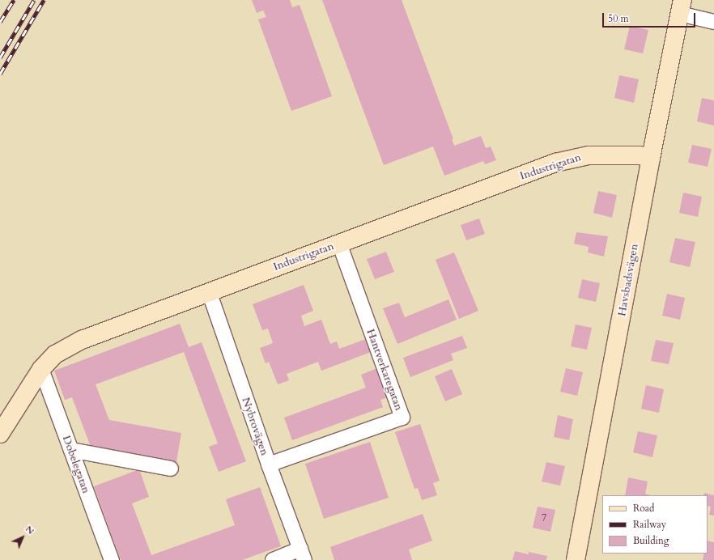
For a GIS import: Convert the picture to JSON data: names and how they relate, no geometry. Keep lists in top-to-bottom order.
{
  "streets": {
    "street": [
      "Industrigatan",
      "Havsbadsvägen",
      "Hantverkaregatan",
      "Nybrovägen",
      "Dobelegatan"
    ]
  },
  "crossings": [
    ["Industrigatan", "Havsbadsvägen"],
    ["Industrigatan", "Hantverkaregatan"],
    ["Industrigatan", "Nybrovägen"],
    ["Industrigatan", "Dobelegatan"],
    ["Hantverkaregatan", "Nybrovägen"]
  ],
  "house_numbers": ["7"],
  "legend": ["Road", "Railway", "Building"],
  "scale_bar": "50 m",
  "north": "top right"
}
